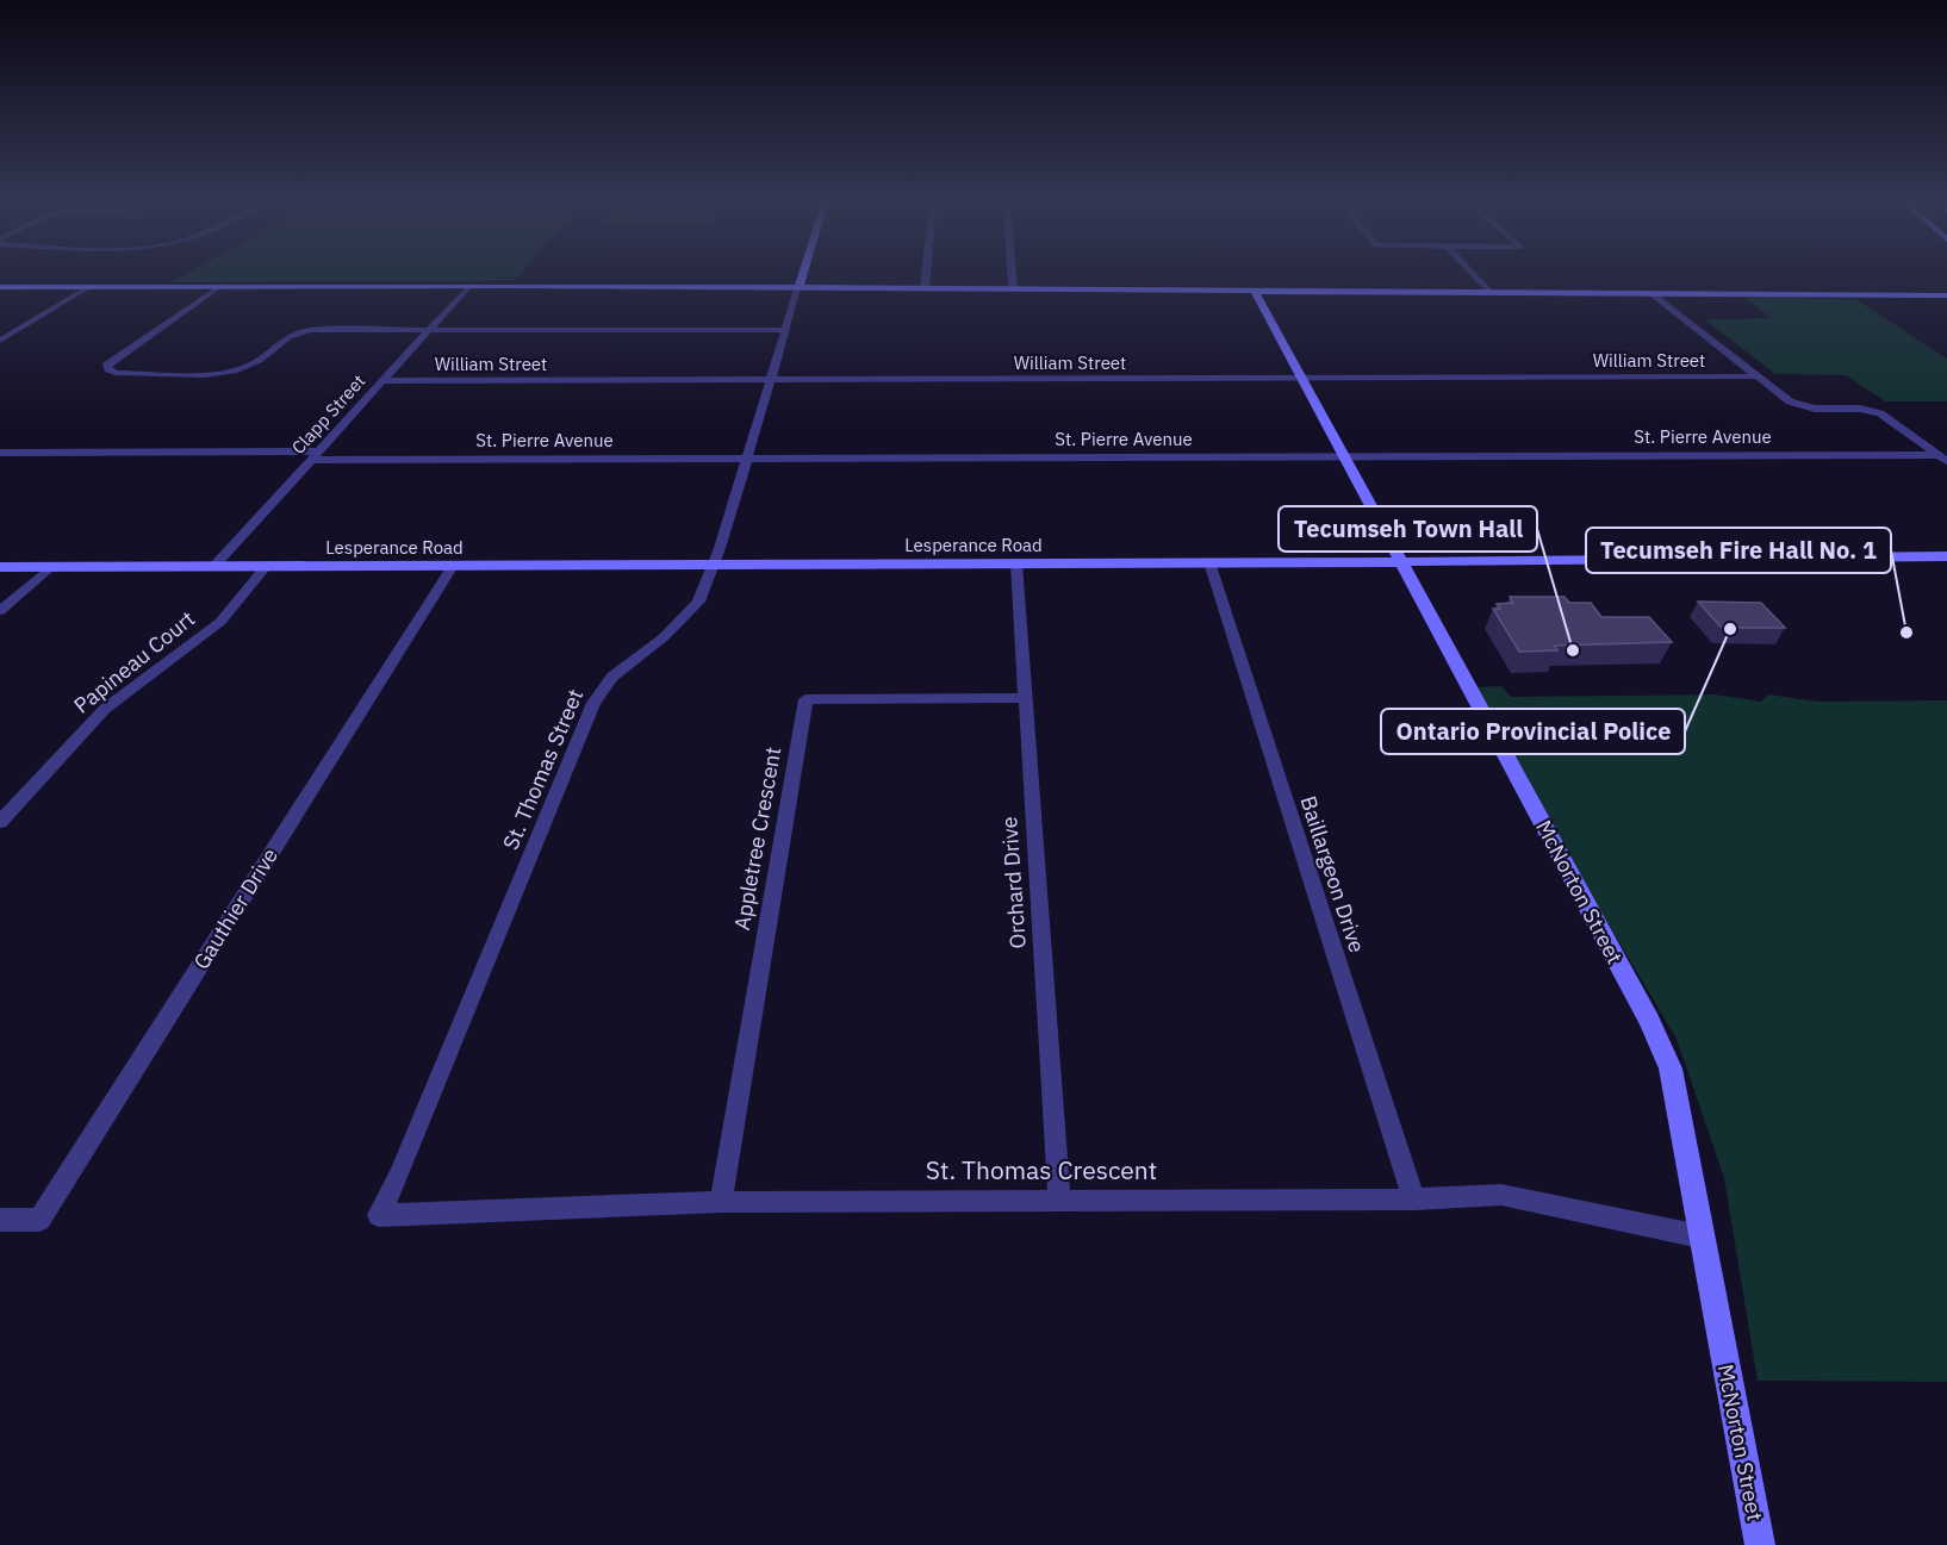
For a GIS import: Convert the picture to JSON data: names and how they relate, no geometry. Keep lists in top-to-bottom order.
{
  "streets": {
    "street": [
      "William Street",
      "Clapp Street",
      "St. Pierre Avenue",
      "Lesperance Road",
      "Papineau Court",
      "St. Thomas Street",
      "Appletree Crescent",
      "Baillargeon Drive",
      "Orchard Drive",
      "McNorton Street",
      "Gauthier Drive",
      "St. Thomas Crescent"
    ]
  },
  "crossings": [
    ["William Street", "Clapp Street"],
    ["William Street", "St. Thomas Street"],
    ["William Street", "McNorton Street"],
    ["Clapp Street", "St. Pierre Avenue"],
    ["Clapp Street", "Lesperance Road"],
    ["St. Pierre Avenue", "St. Thomas Street"],
    ["St. Pierre Avenue", "McNorton Street"],
    ["Lesperance Road", "Papineau Court"],
    ["Lesperance Road", "St. Thomas Street"],
    ["Lesperance Road", "Baillargeon Drive"],
    ["Lesperance Road", "Orchard Drive"],
    ["Lesperance Road", "McNorton Street"],
    ["Lesperance Road", "Gauthier Drive"],
    ["St. Thomas Street", "St. Thomas Crescent"],
    ["Appletree Crescent", "Orchard Drive"],
    ["Appletree Crescent", "St. Thomas Crescent"],
    ["Baillargeon Drive", "St. Thomas Crescent"],
    ["Orchard Drive", "St. Thomas Crescent"],
    ["McNorton Street", "St. Thomas Crescent"]
  ],
  "places": ["Ontario Provincial Police", "Tecumseh Fire Hall No. 1", "Tecumseh Town Hall"]
}
